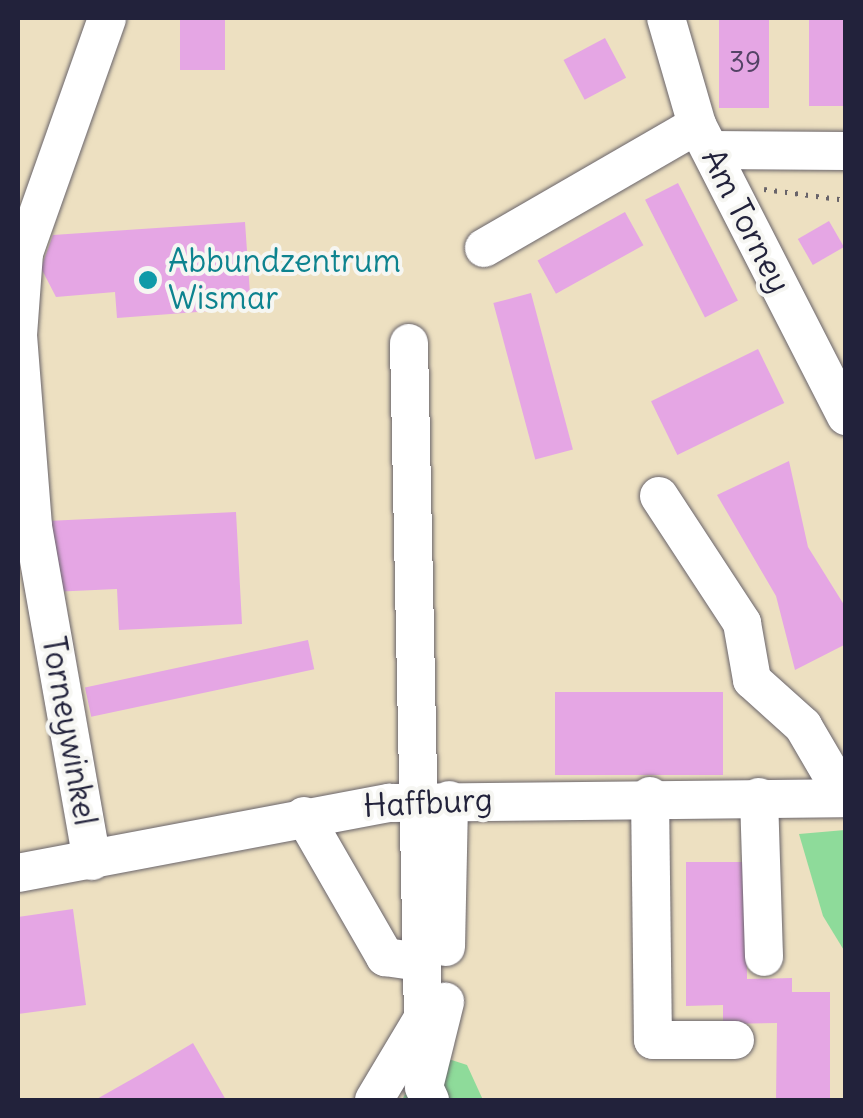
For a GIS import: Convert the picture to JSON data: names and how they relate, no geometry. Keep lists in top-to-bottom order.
{
  "streets": {
    "street": ["Am Torney", "Torneywinkel", "Haffburg"]
  },
  "crossings": [
    ["Torneywinkel", "Haffburg"]
  ],
  "places": ["Abbundzentrum Wismar"],
  "house_numbers": ["39"]
}
